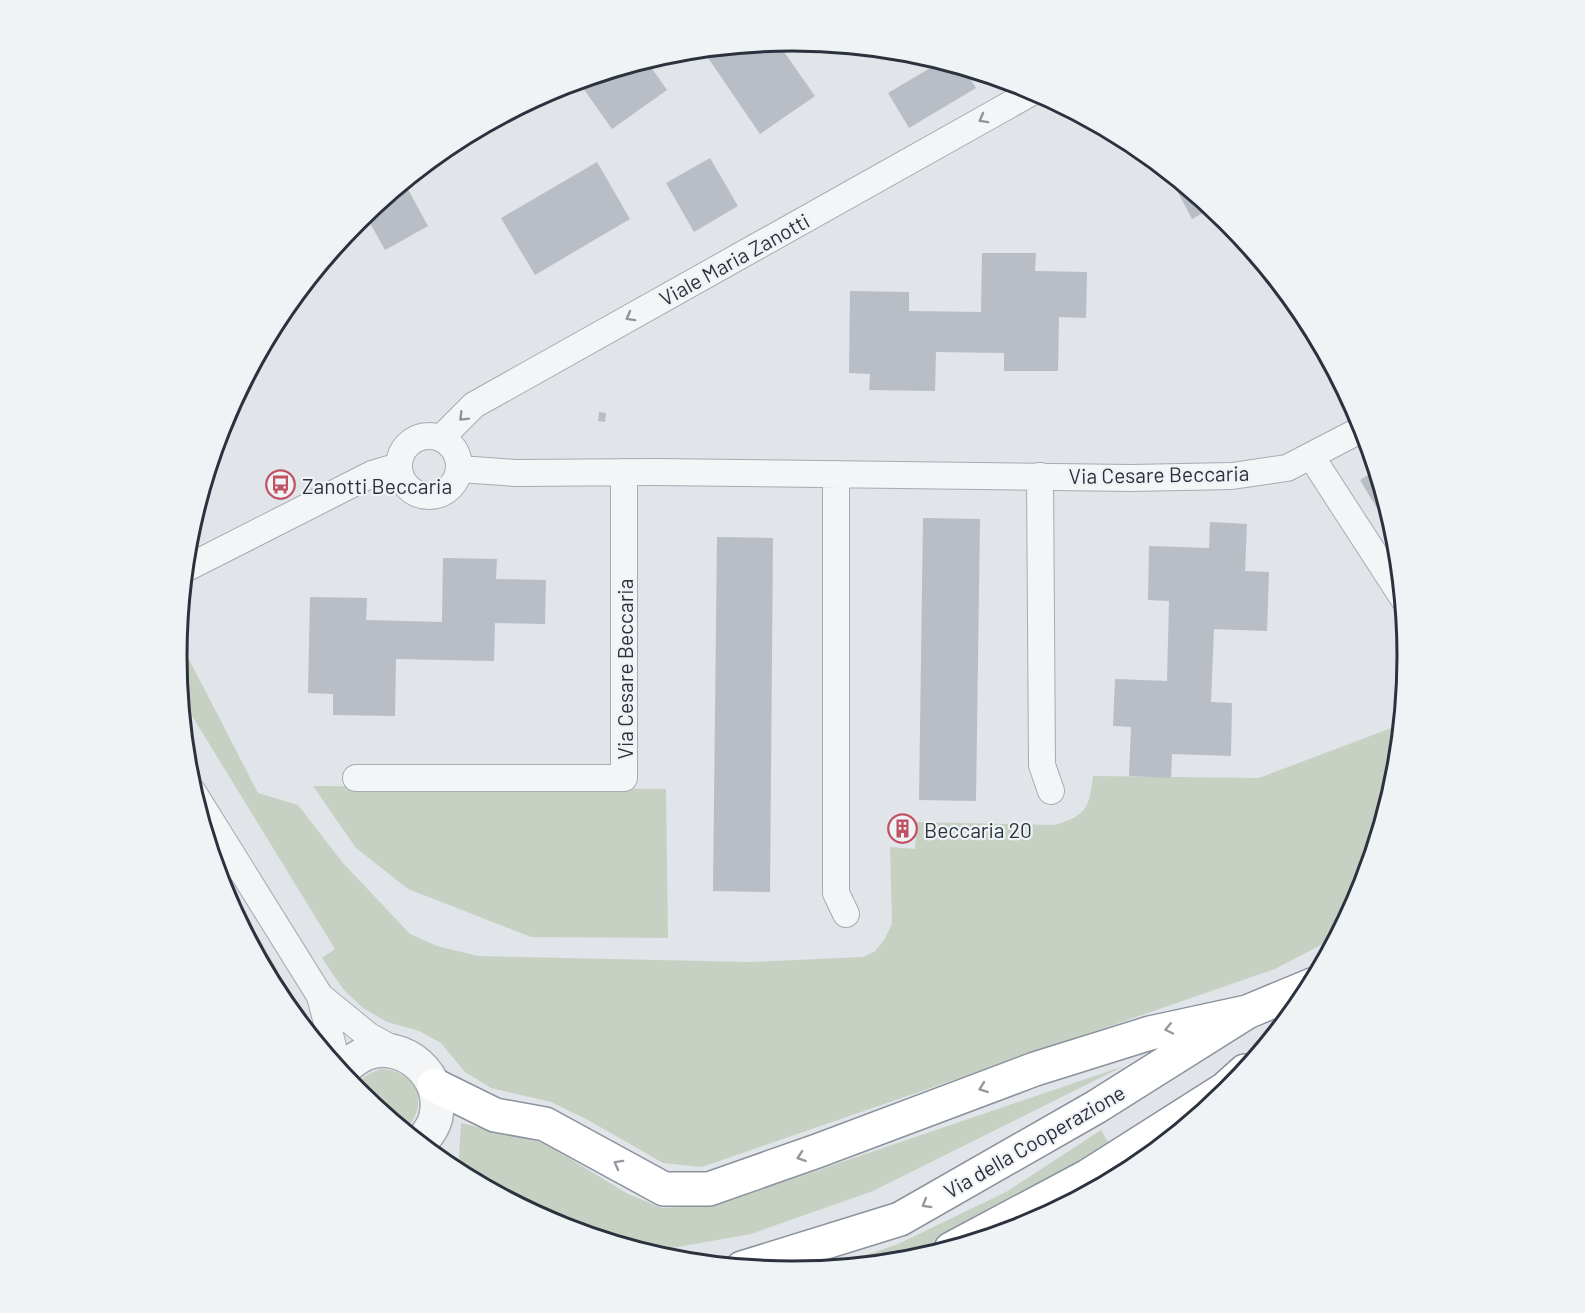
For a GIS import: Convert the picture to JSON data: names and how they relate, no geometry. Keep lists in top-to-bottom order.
{
  "streets": {
    "highway": ["Via della Cooperazione"],
    "street": ["Viale Maria Zanotti", "Via Cesare Beccaria"]
  },
  "crossings": [
    ["Viale Maria Zanotti", "Via Cesare Beccaria"]
  ],
  "one_way": ["Viale Maria Zanotti"],
  "places": {
    "bus stop": ["Zanotti Beccaria"],
    "building": ["Beccaria 20"]
  }
}
